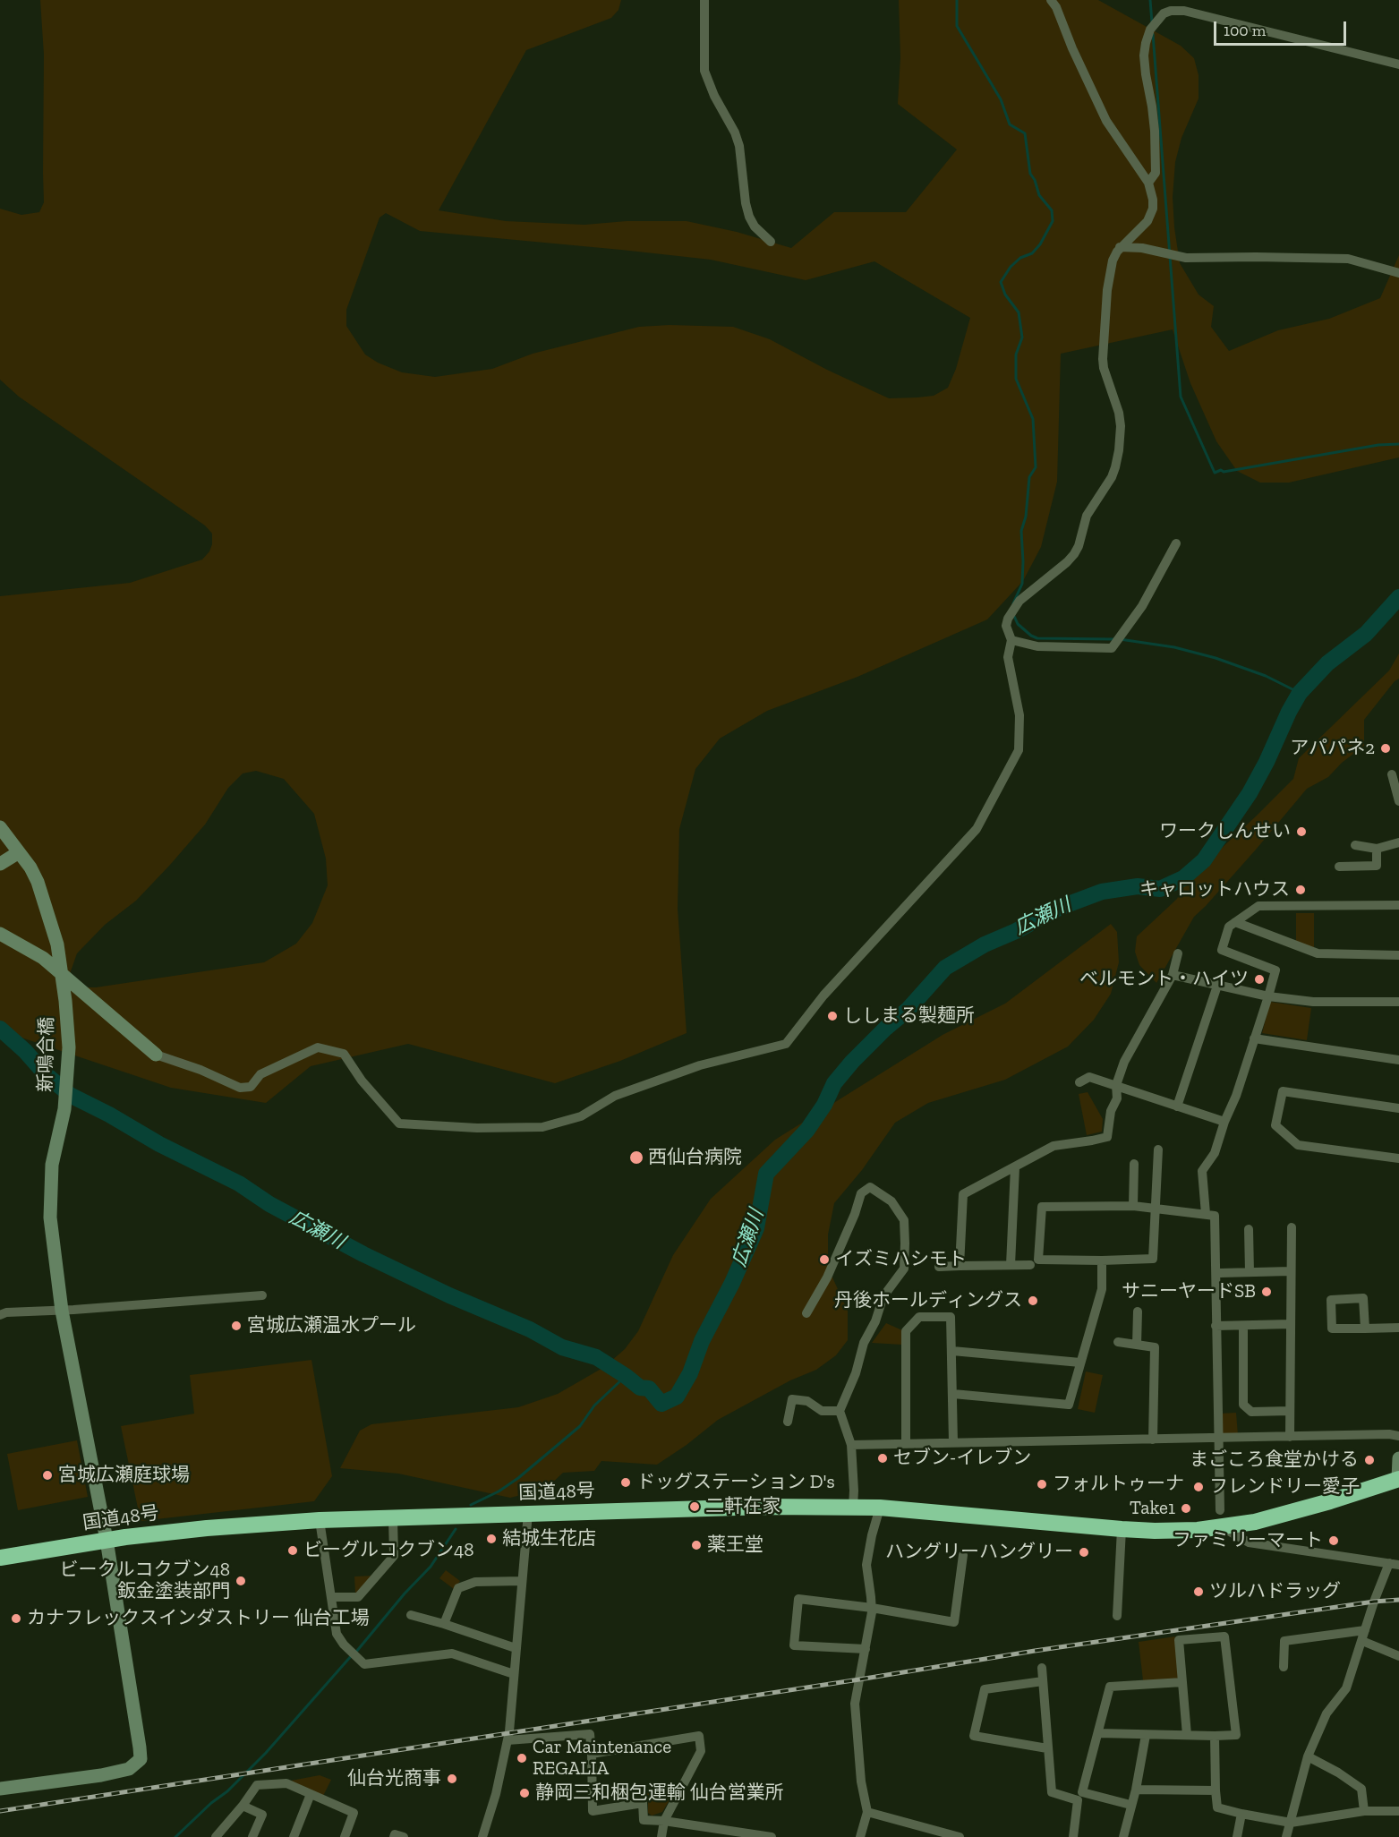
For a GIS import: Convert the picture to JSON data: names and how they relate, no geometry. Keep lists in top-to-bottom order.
{
  "streets": {
    "highway": ["国道48号"],
    "street": ["新鳴合橋"]
  },
  "crossings": [
    ["新鳴合橋", "国道48号"]
  ],
  "water": ["広瀬川"],
  "places": [
    "アパパネ2",
    "ワークしんせい",
    "キャロットハウス",
    "ベルモント・ハイツ",
    "ししまる製麺所",
    "西仙台病院",
    "イズミハシモト",
    "サニーヤードSB",
    "丹後ホールディングス",
    "宮城広瀬温水プール",
    "セブン-イレブン",
    "まごころ食堂かける",
    "宮城広瀬庭球場",
    "ドッグステーション D's",
    "フォルトゥーナ",
    "フレンドリー愛子",
    "二軒在家",
    "Take1",
    "結城生花店",
    "ファミリーマート",
    "薬王堂",
    "ビーグルコクブン48",
    "ハングリーハングリー",
    "ビークルコクブン48 鈑金塗装部門",
    "ツルハドラッグ",
    "カナフレックスインダストリー 仙台工場",
    "Car Maintenance REGALIA",
    "仙台光商事",
    "静岡三和梱包運輸 仙台営業所"
  ],
  "scale_bar": "100 m"
}
